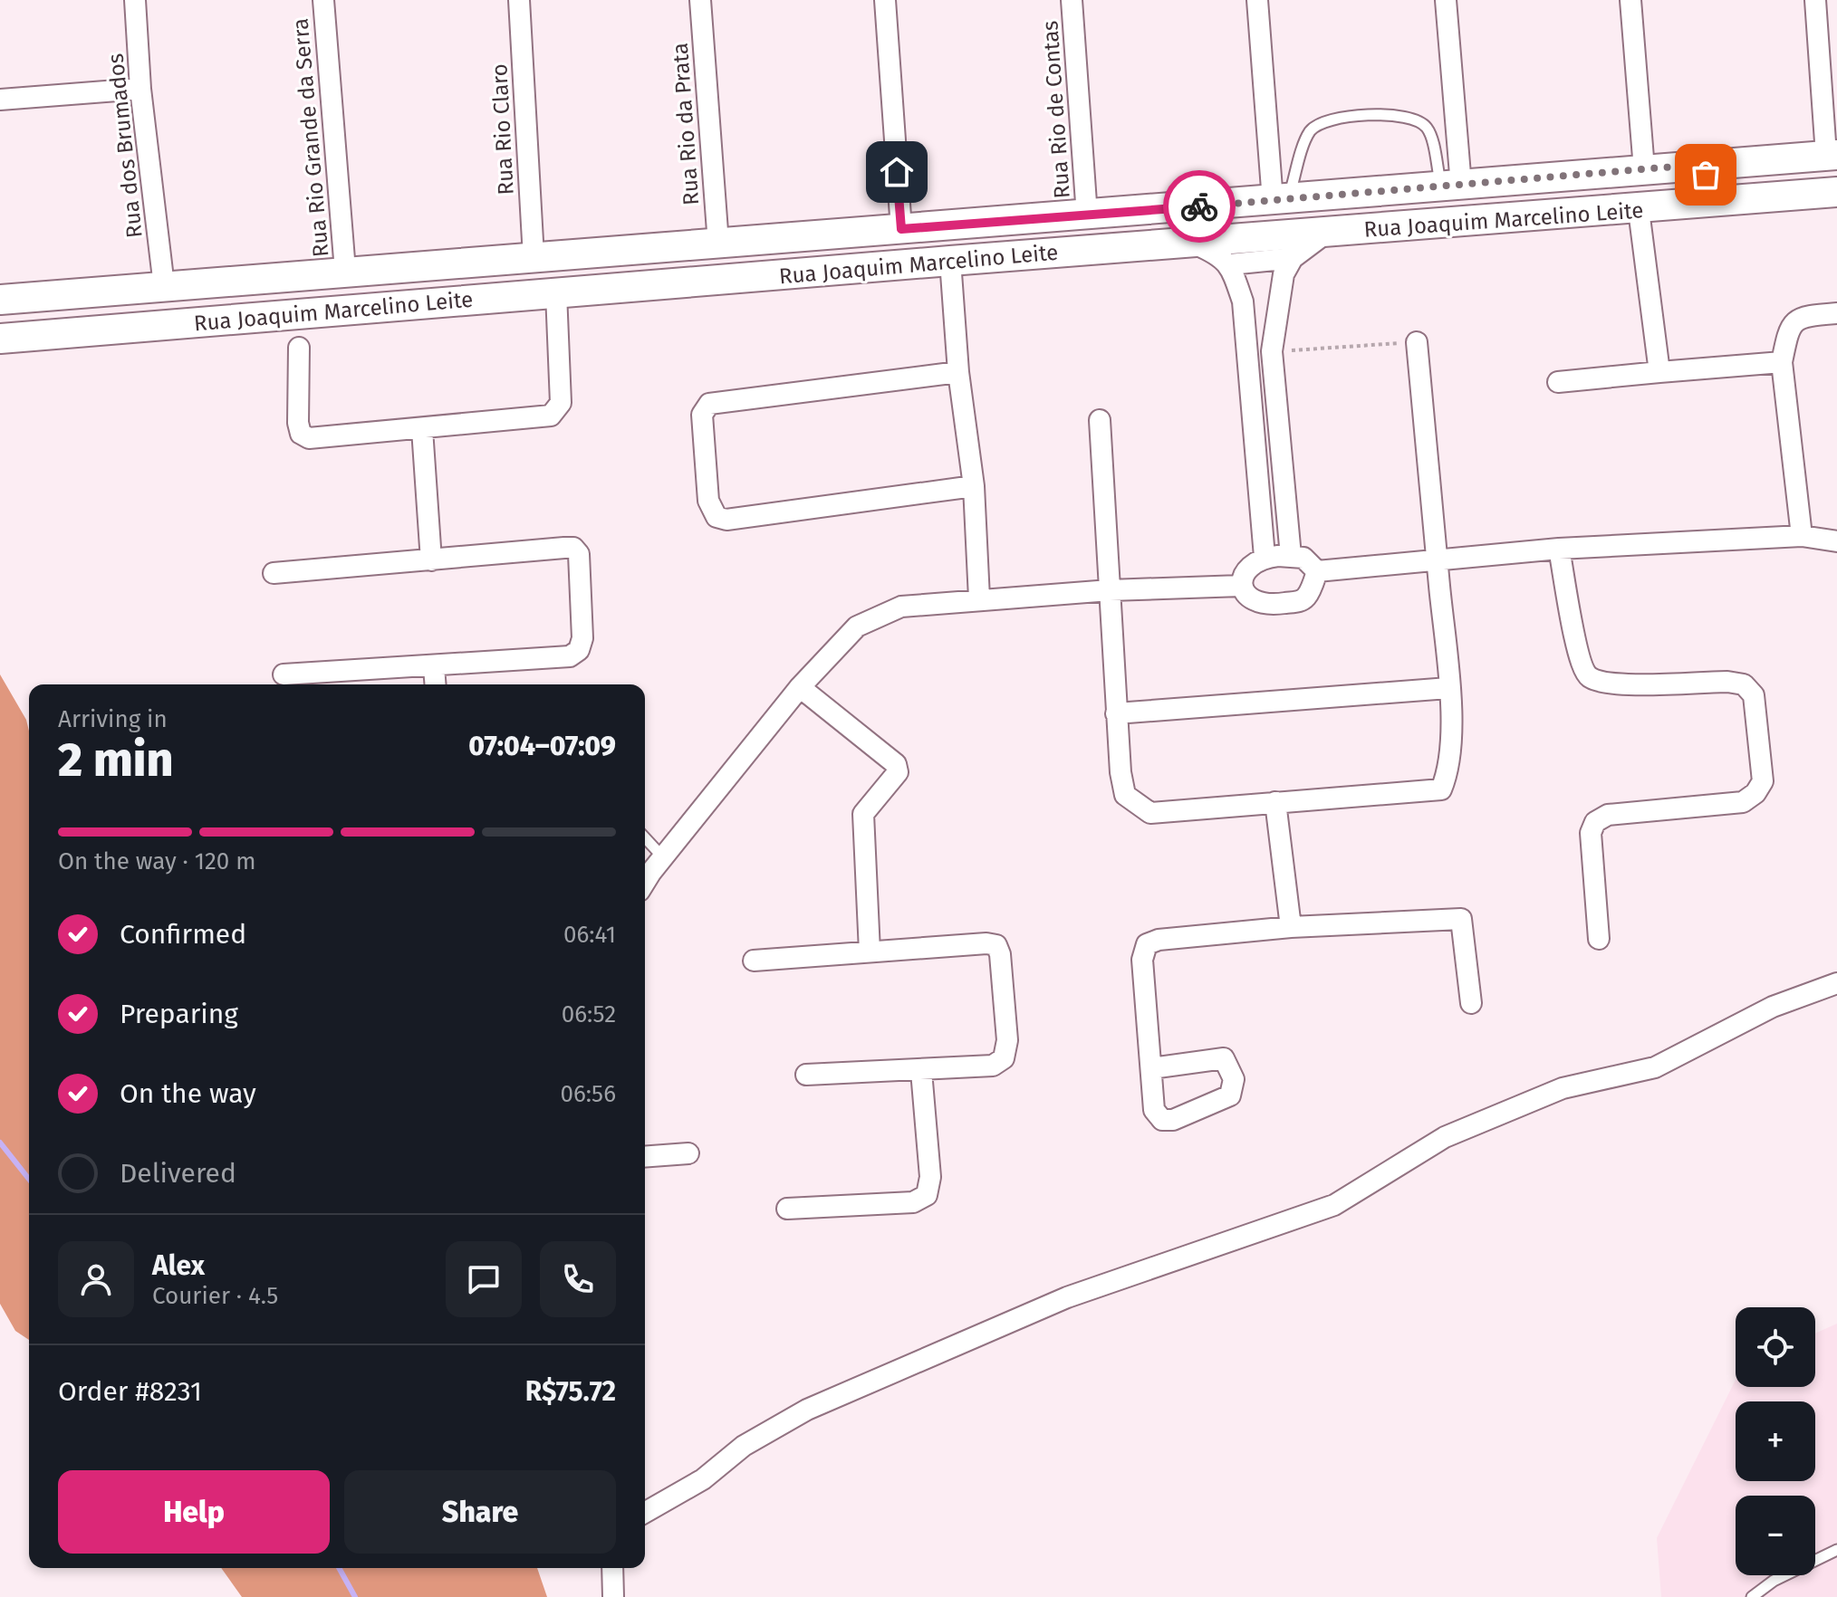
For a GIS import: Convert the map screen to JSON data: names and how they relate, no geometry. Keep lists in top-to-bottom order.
{
  "streets": {
    "main road": ["Rua Joaquim Marcelino Leite"],
    "street": [
      "Rua Rio de Contas",
      "Rua Rio da Prata",
      "Rua Rio Claro",
      "Rua Rio Grande da Serra",
      "Rua dos Brumados"
    ]
  },
  "crossings": [
    ["Rua Rio de Contas", "Rua Joaquim Marcelino Leite"],
    ["Rua Rio da Prata", "Rua Joaquim Marcelino Leite"],
    ["Rua Rio Claro", "Rua Joaquim Marcelino Leite"],
    ["Rua Rio Grande da Serra", "Rua Joaquim Marcelino Leite"],
    ["Rua dos Brumados", "Rua Joaquim Marcelino Leite"]
  ],
  "page": {
    "heading": ["2 min", "Arriving in", "07:04–07:09"],
    "panel": [
      "Alex",
      "Courier · 4.5",
      "Order #8231",
      "R$75.72"
    ],
    "bar": "On the way · 120 m",
    "list": [
      ["Confirmed", "06:41"],
      ["Preparing", "06:52"],
      ["On the way", "06:56"],
      "Delivered"
    ],
    "map_buttons": ["+", "−"],
    "buttons": ["Help", "Share"]
  }
}
